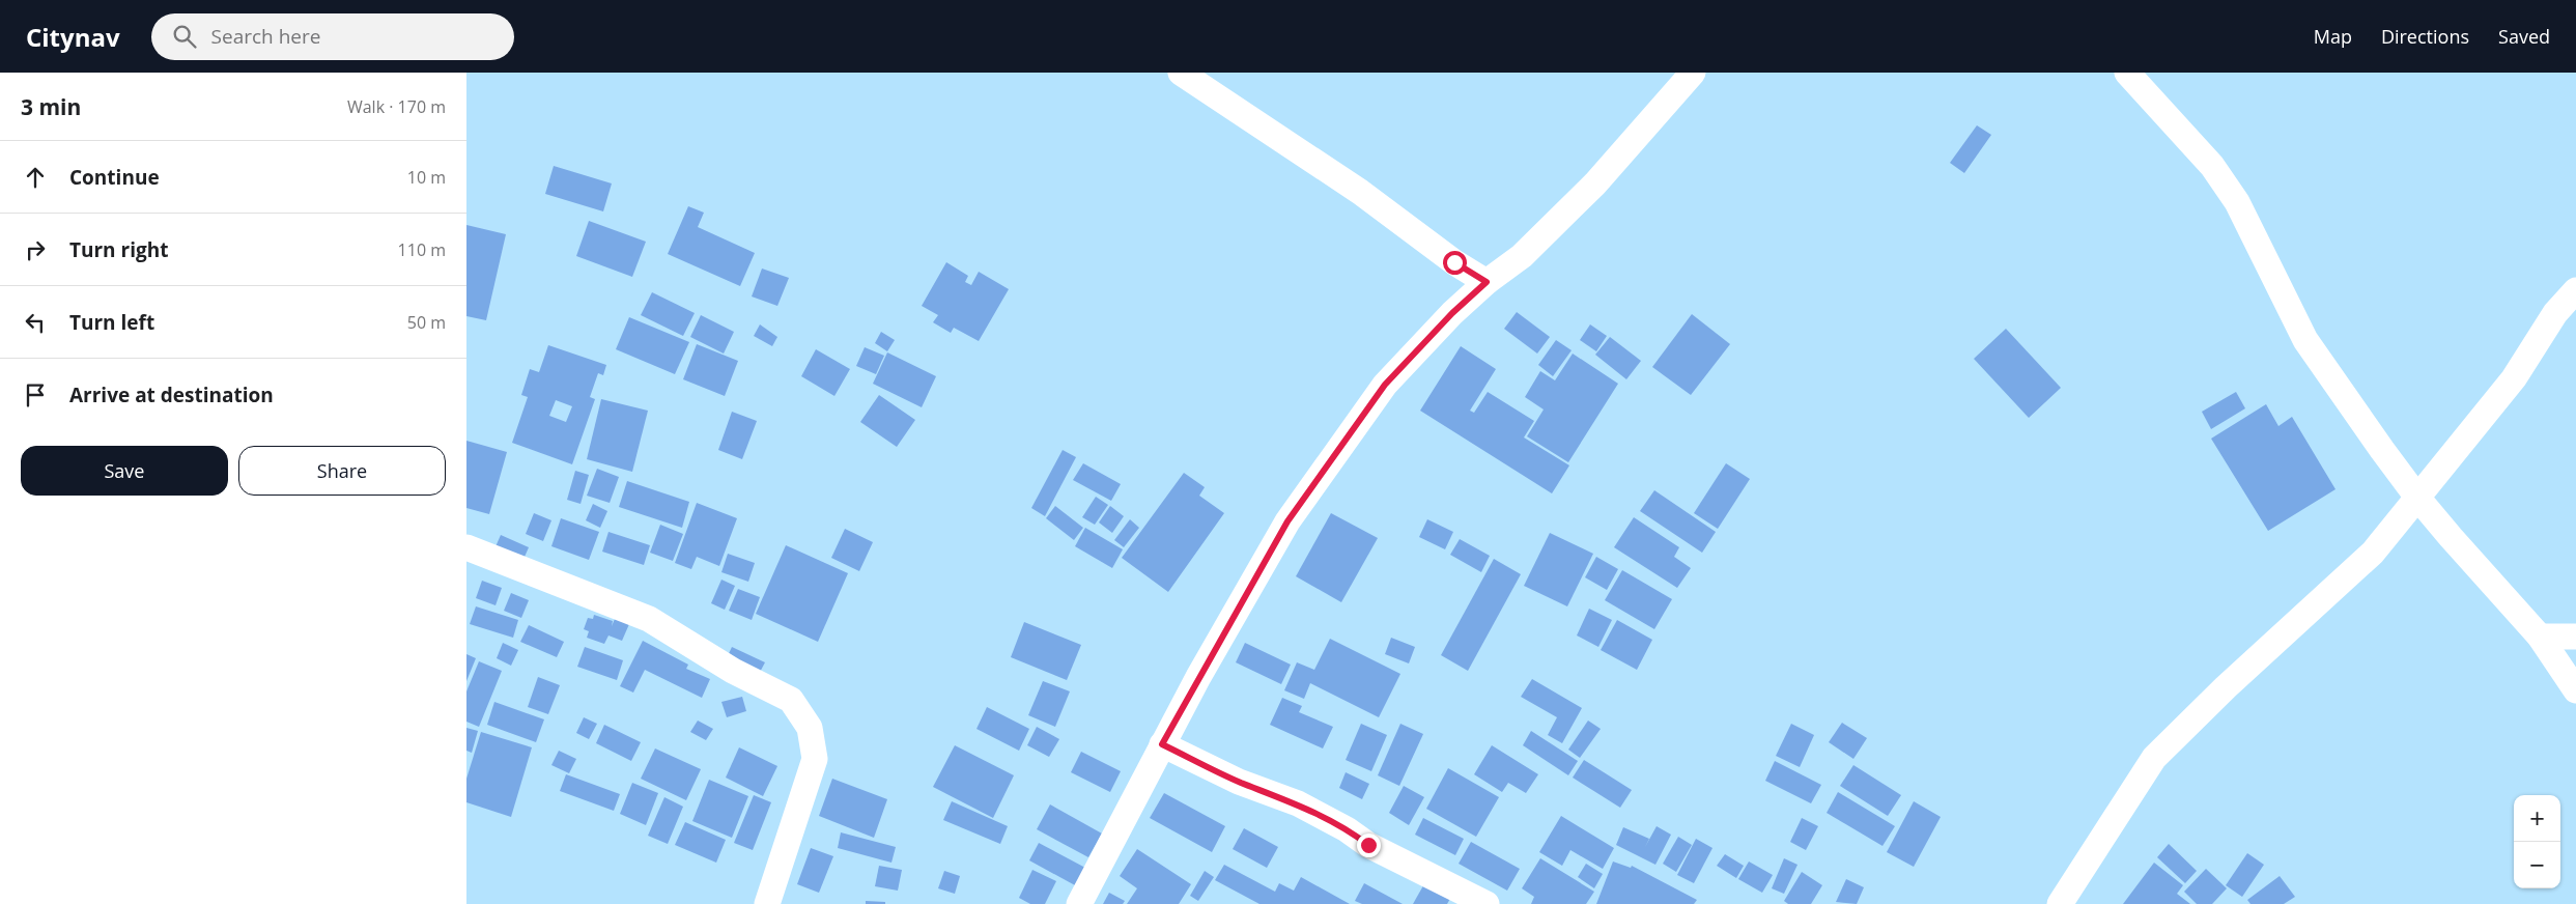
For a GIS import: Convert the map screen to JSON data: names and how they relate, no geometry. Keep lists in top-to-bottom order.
{
  "page": {
    "header": "Citynav",
    "search": "Search here",
    "nav": ["Map", "Directions", "Saved"],
    "heading": ["3 min", "Walk · 170 m"],
    "list": [
      ["Continue", "10 m"],
      ["Turn right", "110 m"],
      ["Turn left", "50 m"],
      "Arrive at destination"
    ],
    "buttons": ["Save", "Share"],
    "map_buttons": ["+", "−"]
  }
}
